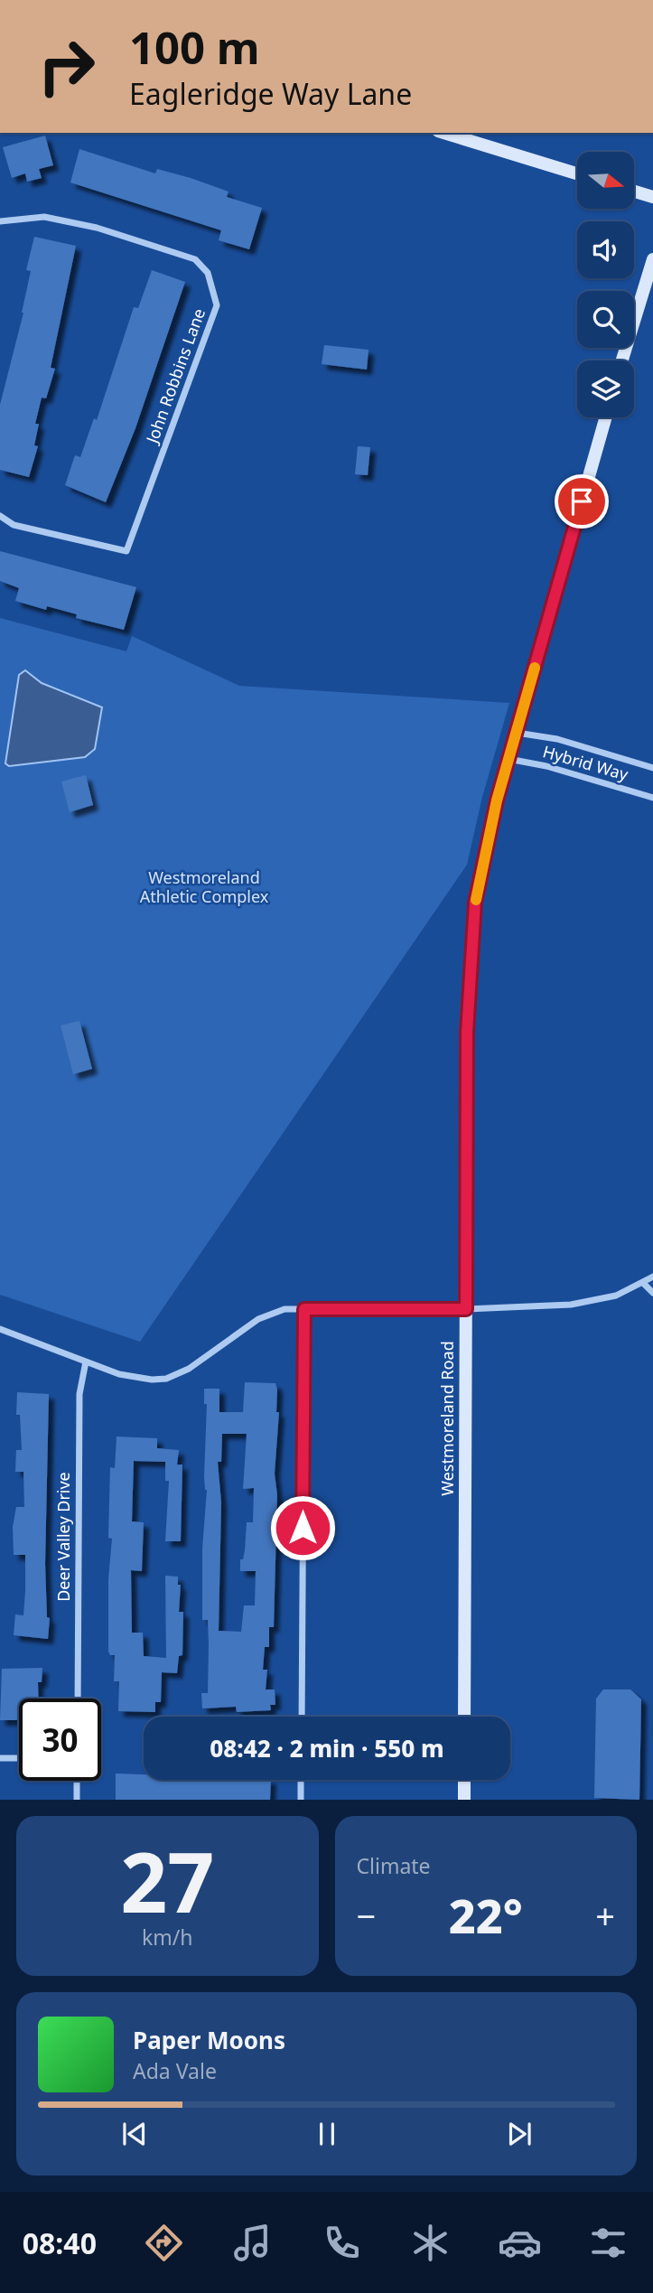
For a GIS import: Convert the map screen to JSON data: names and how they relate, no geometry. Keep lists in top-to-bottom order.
{
  "streets": {
    "street": [
      "John Robbins Lane",
      "Hybrid Way",
      "Westmoreland Road",
      "Deer Valley Drive"
    ]
  },
  "crossings": [
    ["Hybrid Way", "Westmoreland Road"]
  ],
  "parks": ["Westmoreland Athletic Complex"],
  "north": "right",
  "page": {
    "turn": ["100 m", "Eagleridge Way Lane"],
    "limit": "30",
    "trip": "08:42 · 2 min · 550 m",
    "tile": [
      ["27", "km/h"],
      "Climate"
    ],
    "heat": ["−", "22°", "+"],
    "song": ["Paper Moons", "Ada Vale"],
    "tabs": "08:40"
  }
}
